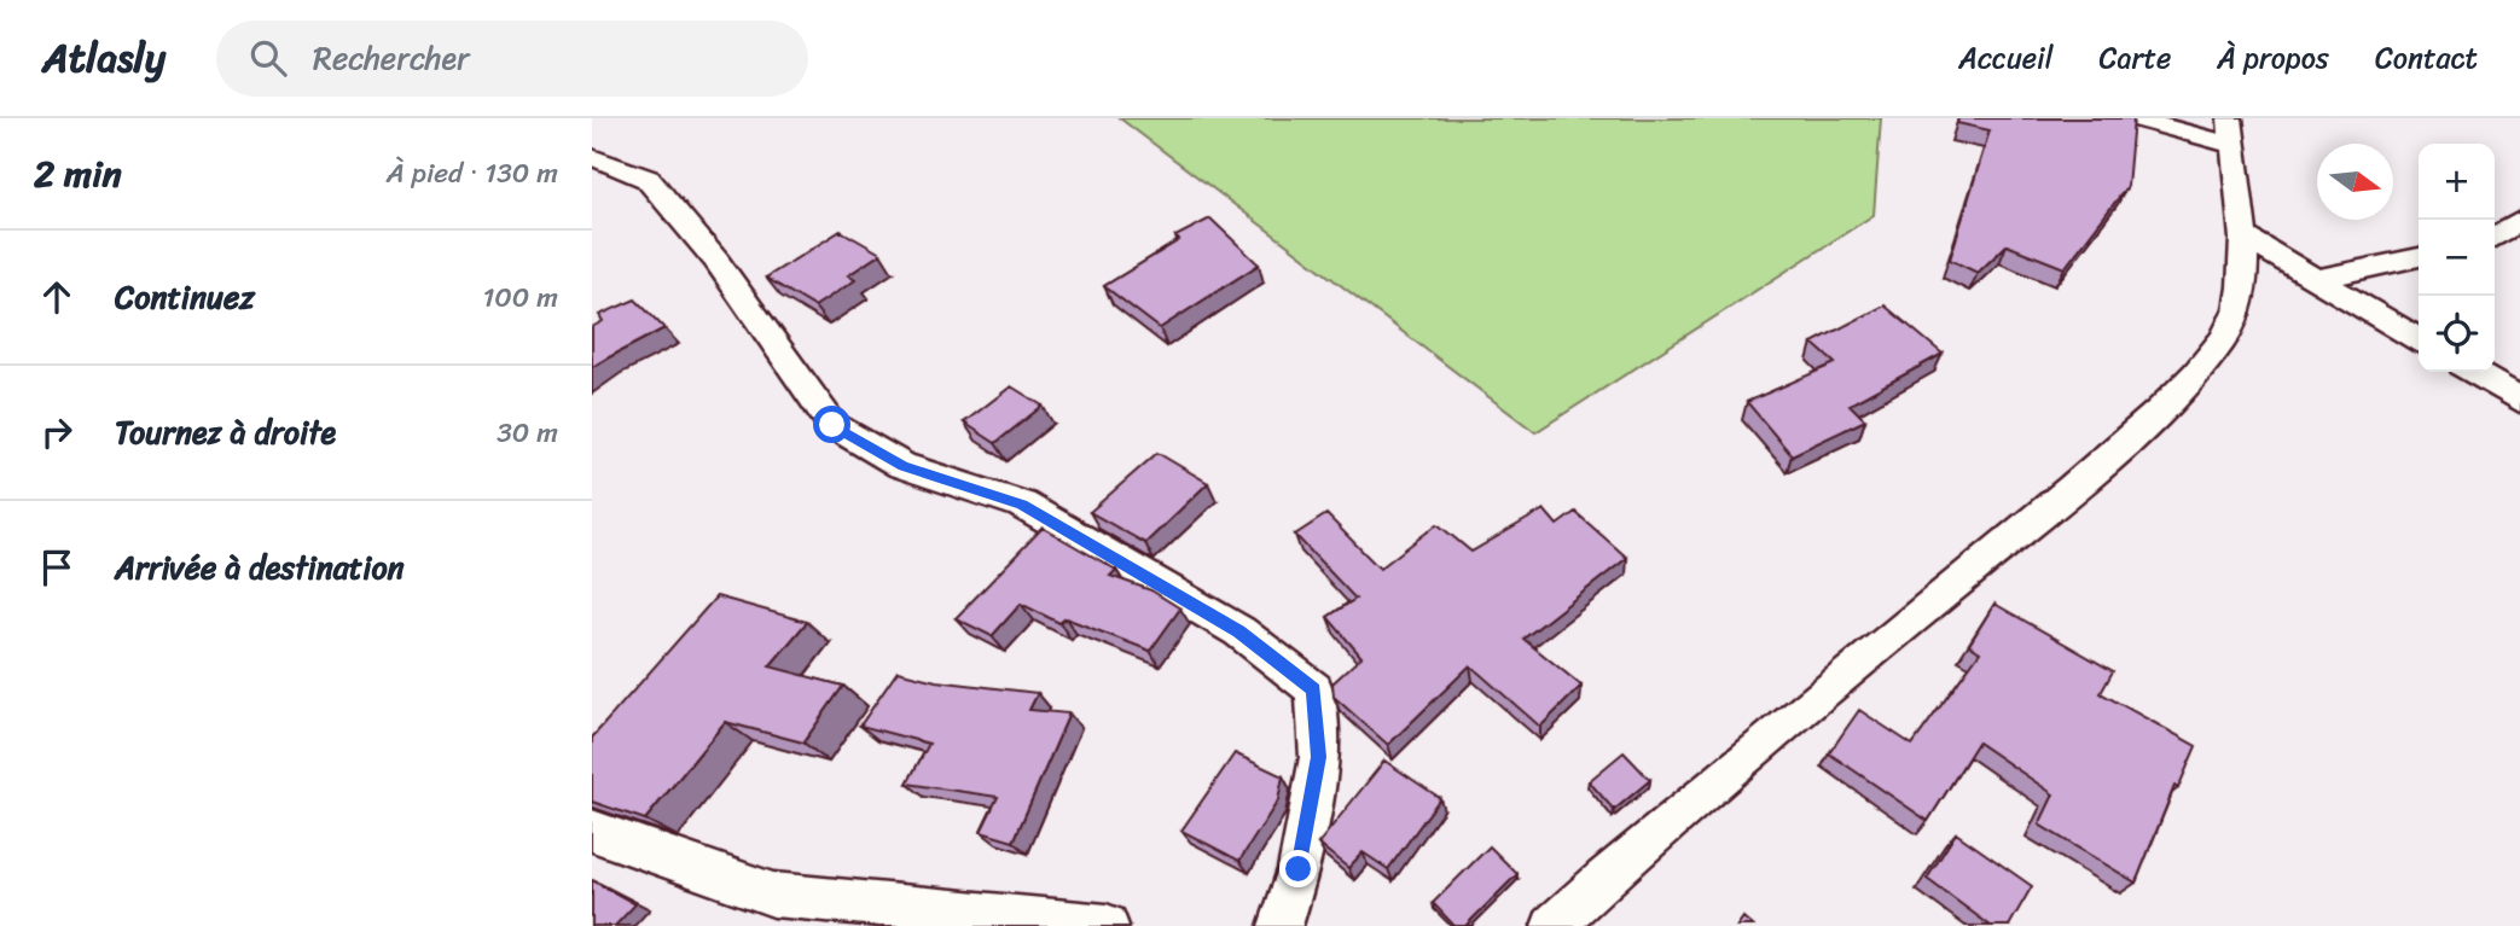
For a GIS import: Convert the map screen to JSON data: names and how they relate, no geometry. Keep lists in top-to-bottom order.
{
  "north": "right",
  "page": {
    "header": "Atlasly",
    "search": "Rechercher",
    "nav": [
      "Accueil",
      "Carte",
      "À propos",
      "Contact"
    ],
    "heading": ["2 min", "À pied · 130 m"],
    "map_buttons": ["+", "−"],
    "list": [
      ["Continuez", "100 m"],
      ["Tournez à droite", "30 m"],
      "Arrivée à destination"
    ]
  }
}
